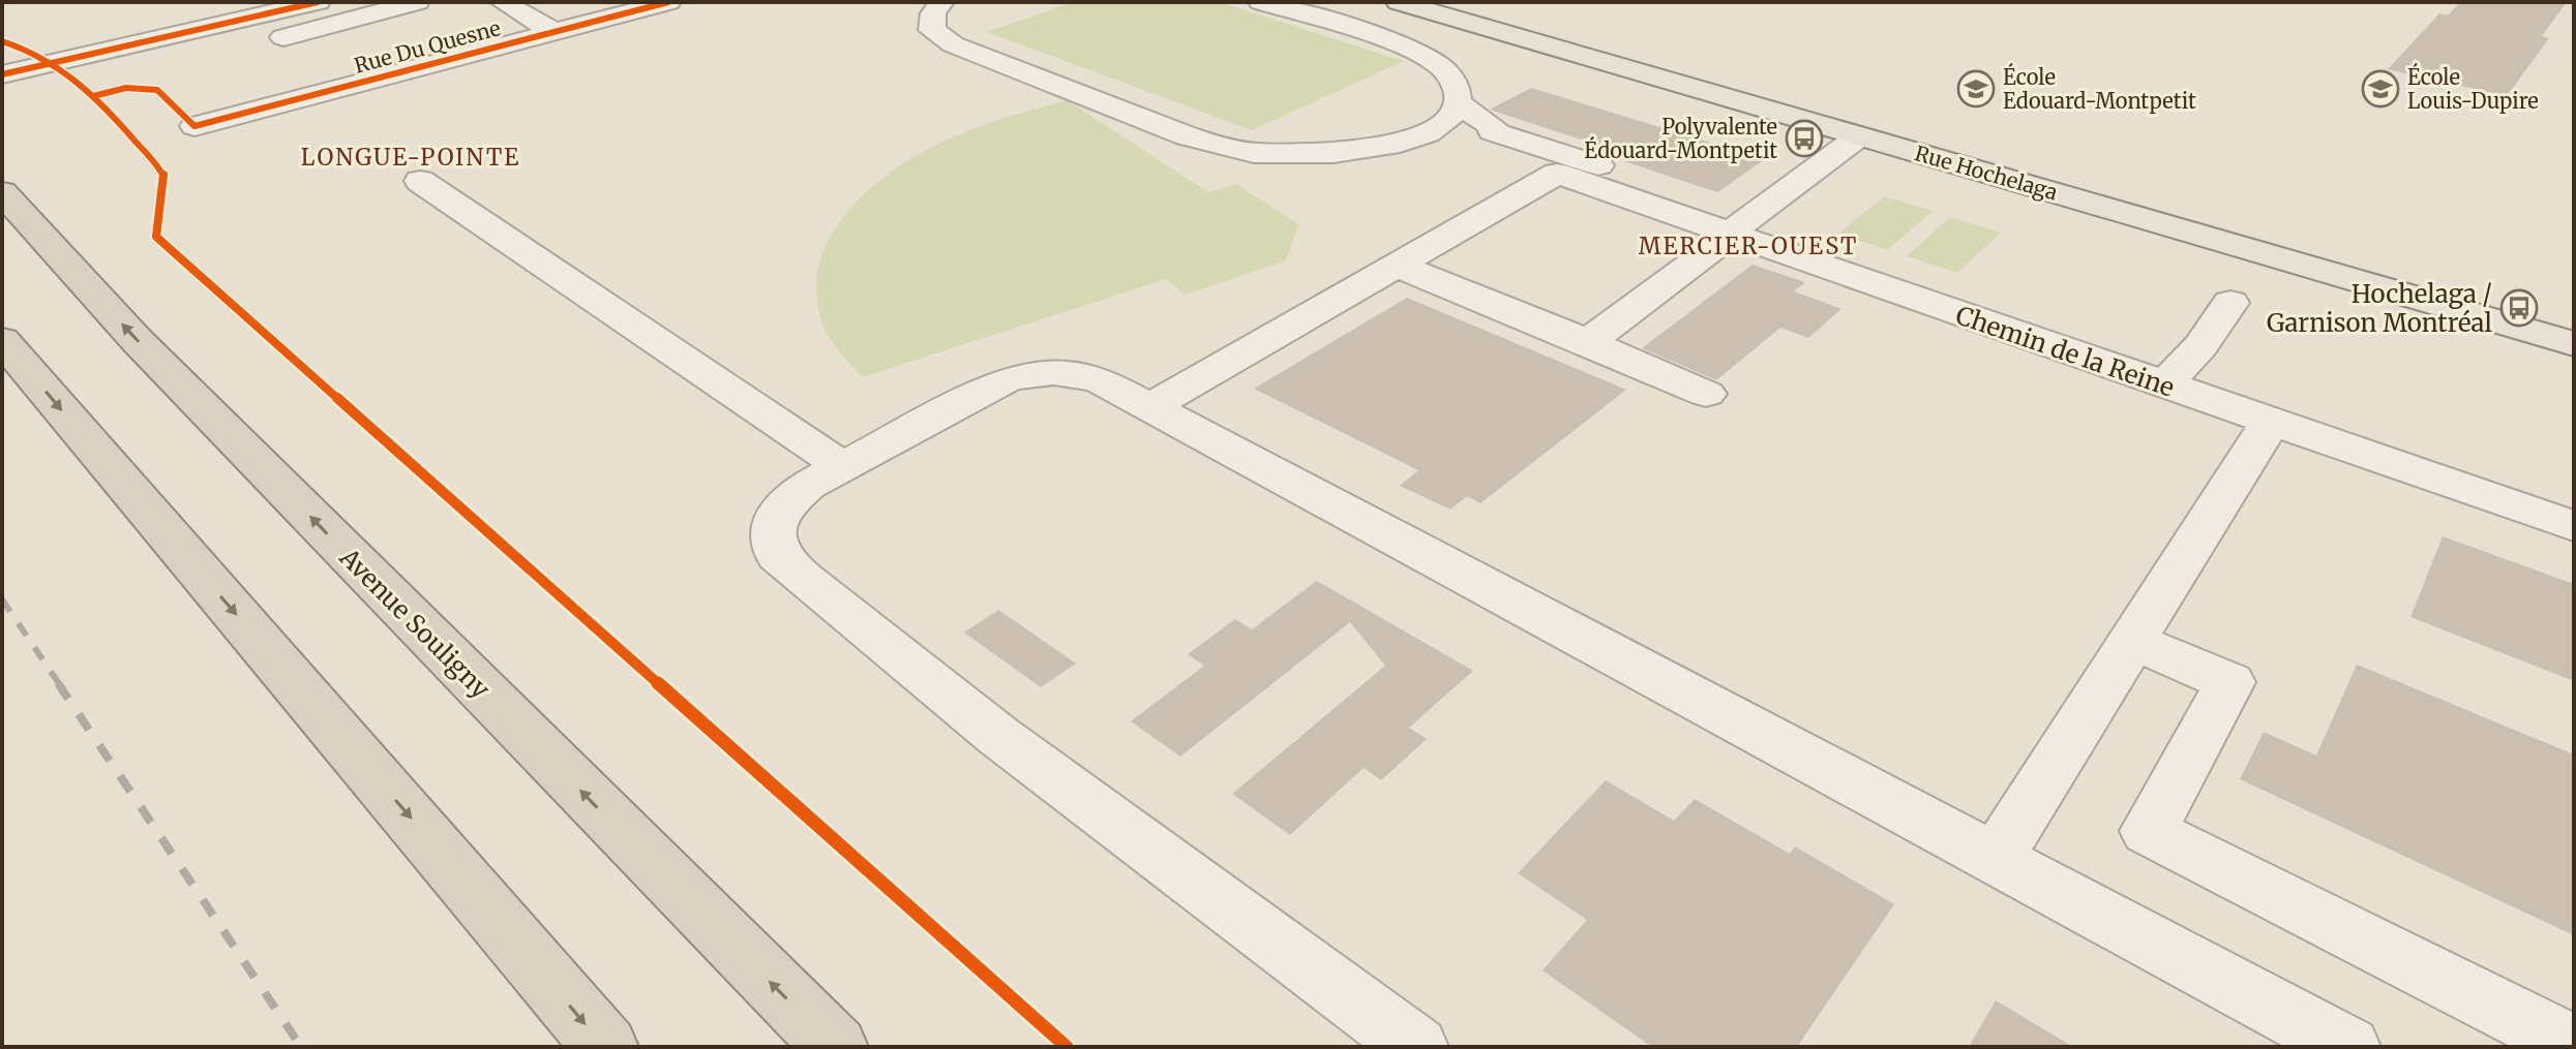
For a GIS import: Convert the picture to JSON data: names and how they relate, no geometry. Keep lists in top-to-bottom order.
{
  "streets": {
    "highway": ["Avenue Souligny"],
    "main road": ["Rue Hochelaga"],
    "street": ["Rue Du Quesne", "Chemin de la Reine"]
  },
  "districts": ["LONGUE-POINTE", "MERCIER-OUEST"],
  "places": {
    "school or university": ["École Edouard-Montpetit", "École Louis-Dupire"],
    "bus stop": ["Polyvalente Édouard-Montpetit", "Hochelaga / Garnison Montréal"]
  }
}
